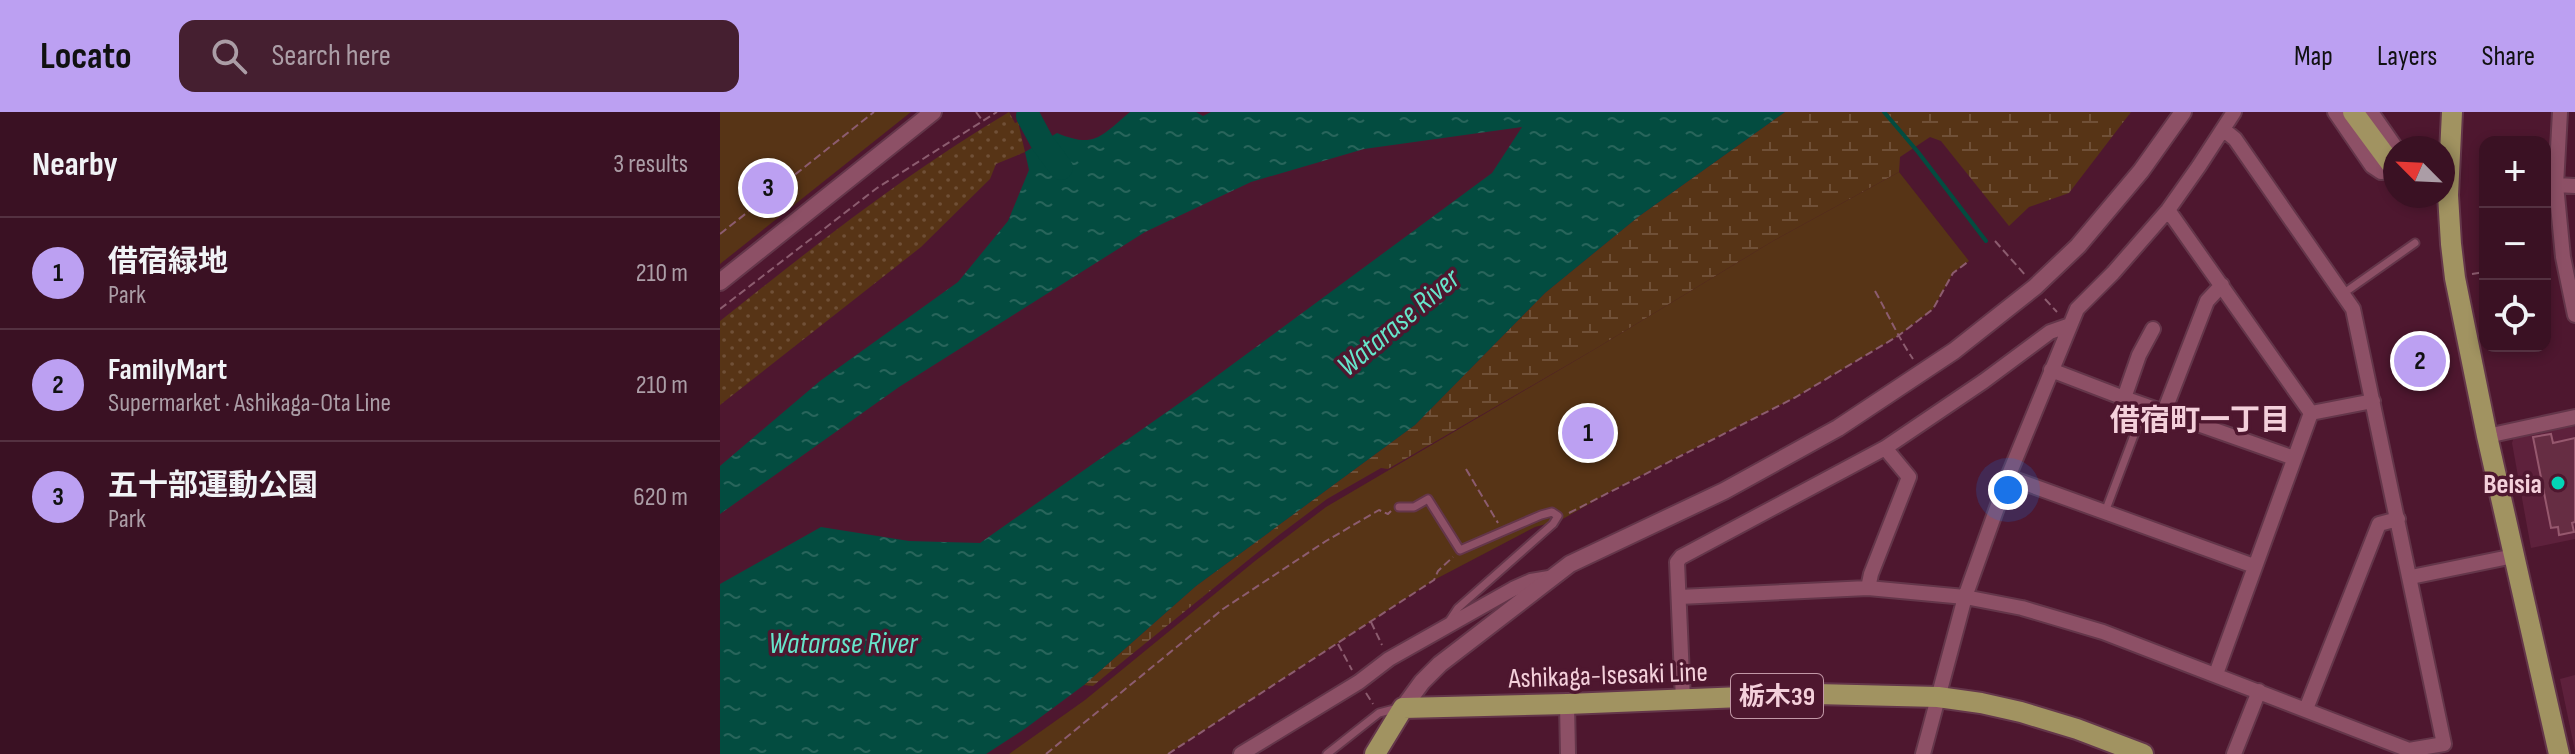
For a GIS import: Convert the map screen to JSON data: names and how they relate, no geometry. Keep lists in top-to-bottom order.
{
  "streets": {
    "main road": ["Ashikaga-Isesaki Line", "栃木39"]
  },
  "districts": ["借宿町一丁目"],
  "water": ["Watarase River"],
  "places": ["Beisia"],
  "north": "top left",
  "page": {
    "header": "Locato",
    "search": "Search here",
    "nav": ["Map", "Layers", "Share"],
    "heading": ["Nearby", "3 results"],
    "map_buttons": ["+", "−"],
    "pins": ["3", "2", "1"],
    "list": [
      {
        "mark": "1",
        "name": "借宿緑地",
        "note": "Park",
        "value": "210 m"
      },
      {
        "mark": "2",
        "name": "FamilyMart",
        "note": "Supermarket · Ashikaga-Ota Line",
        "value": "210 m"
      },
      {
        "mark": "3",
        "name": "五十部運動公園",
        "note": "Park",
        "value": "620 m"
      }
    ]
  }
}
